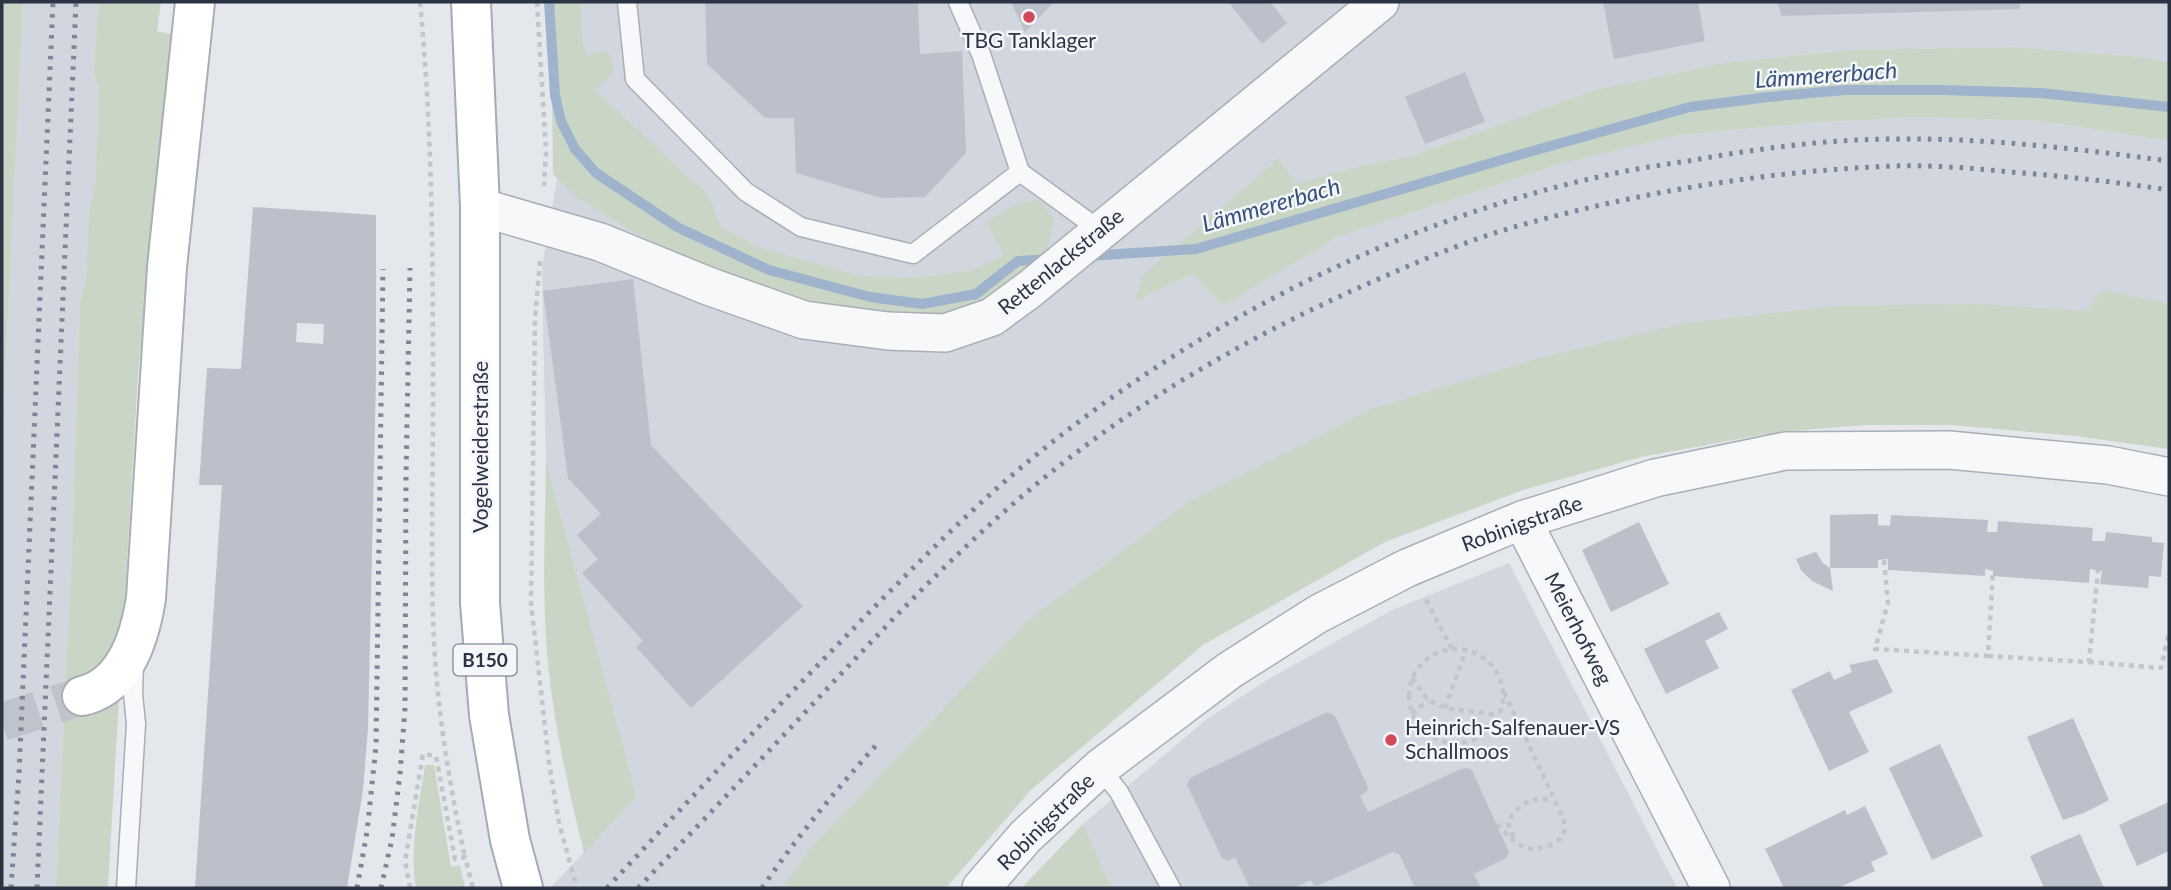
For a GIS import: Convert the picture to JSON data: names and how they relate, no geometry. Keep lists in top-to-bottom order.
{
  "streets": {
    "main road": ["Vogelweiderstraße", "B150"],
    "street": ["Rettenlackstraße", "Robinigstraße", "Meierhofweg"]
  },
  "crossings": [
    ["Rettenlackstraße", "Vogelweiderstraße"],
    ["Robinigstraße", "Meierhofweg"]
  ],
  "water": ["Lämmererbach"],
  "places": ["TBG Tanklager", "Heinrich-Salfenauer-VS Schallmoos"]
}
